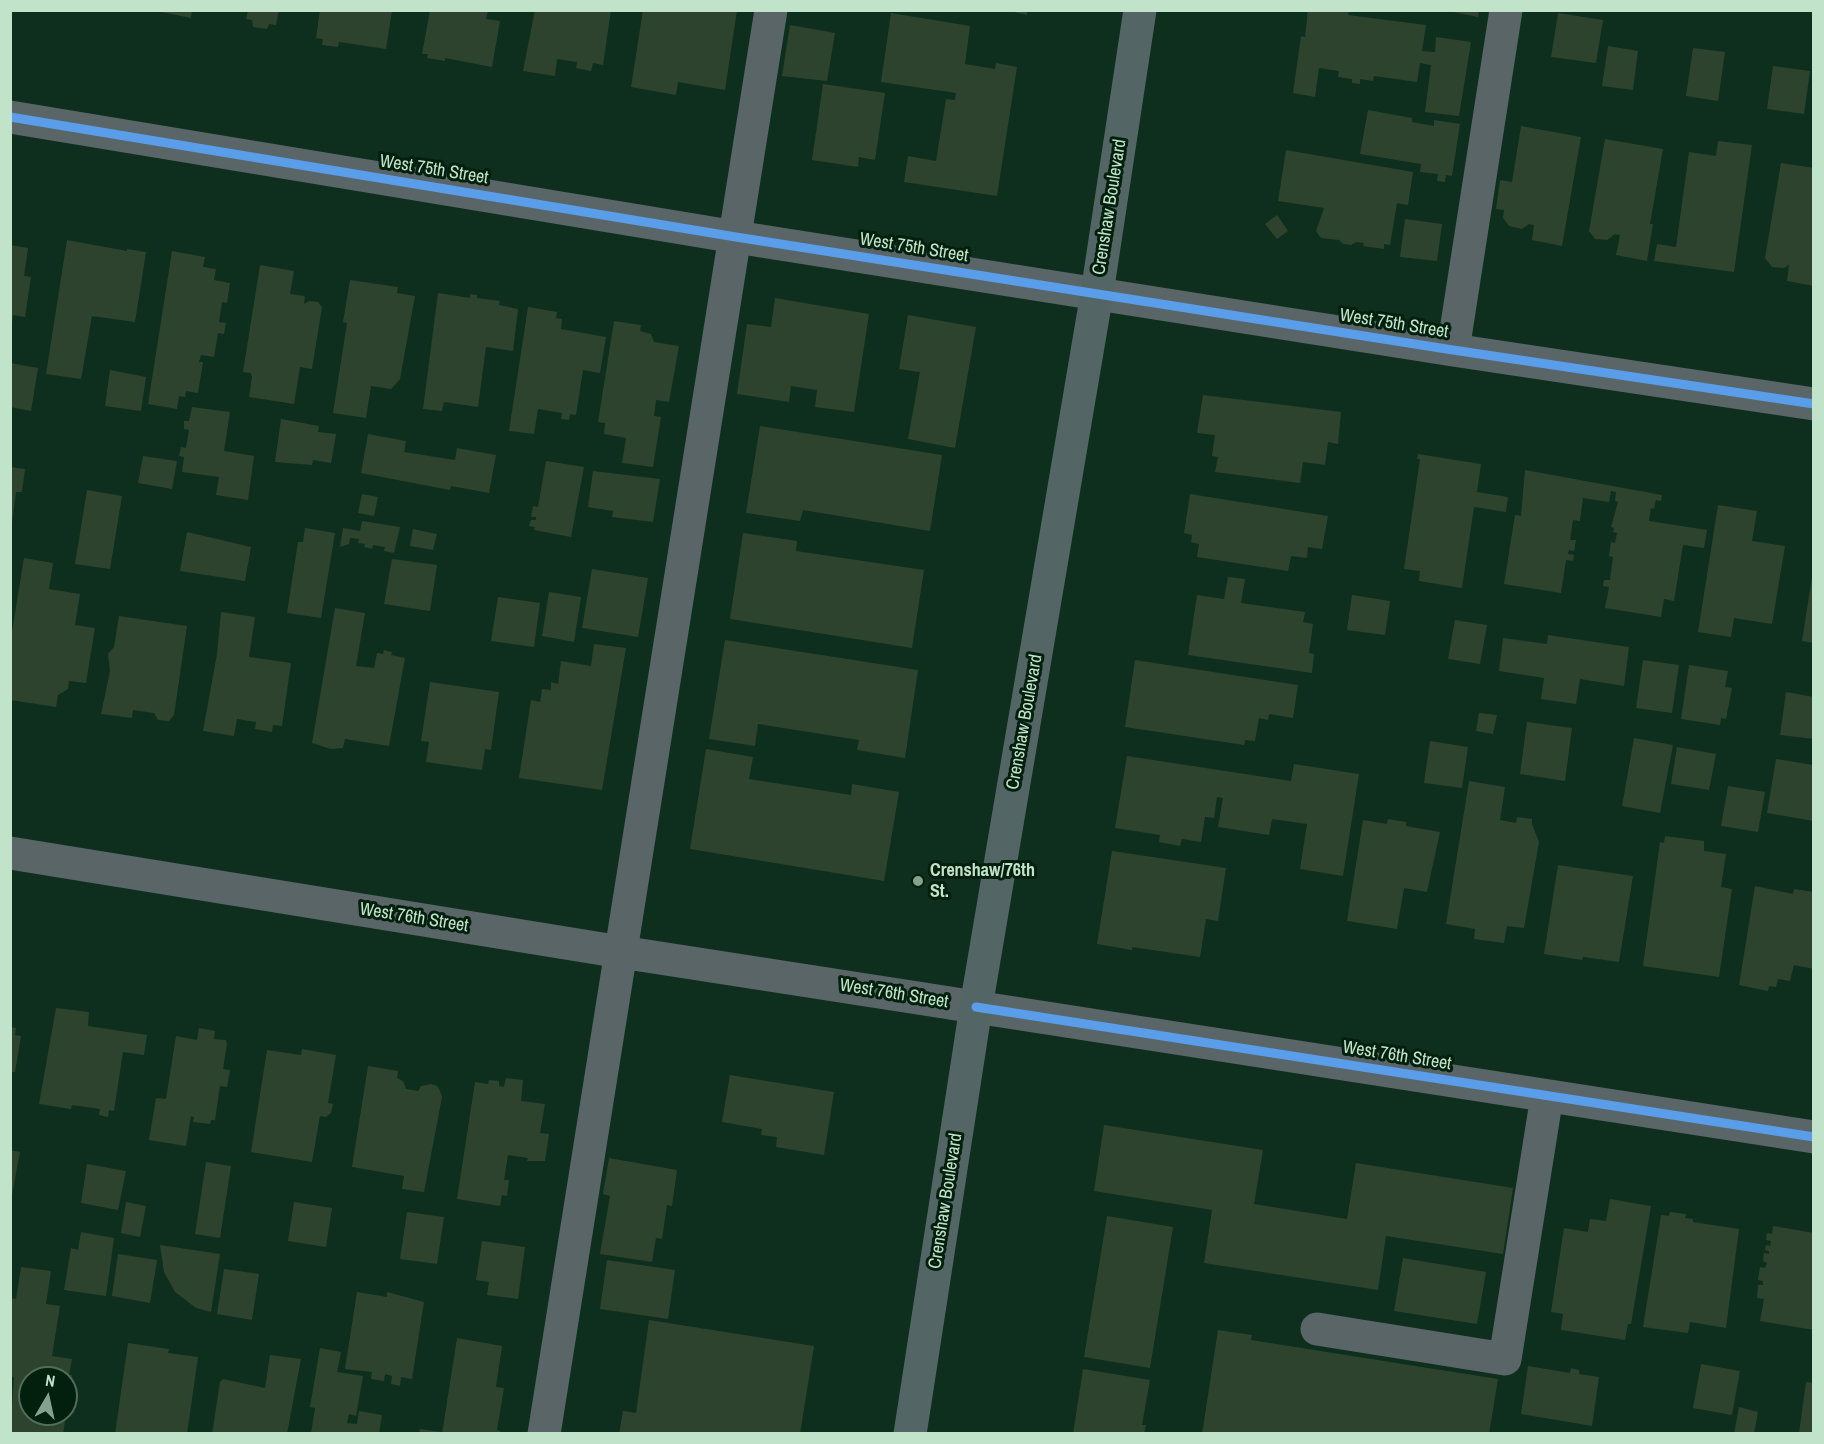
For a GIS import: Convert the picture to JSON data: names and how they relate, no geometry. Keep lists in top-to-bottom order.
{
  "streets": {
    "main road": ["Crenshaw Boulevard"],
    "street": ["West 75th Street", "West 76th Street"]
  },
  "crossings": [
    ["West 75th Street", "Crenshaw Boulevard"],
    ["Crenshaw Boulevard", "West 76th Street"]
  ],
  "places": ["Crenshaw/76th St."],
  "north": "top"
}
